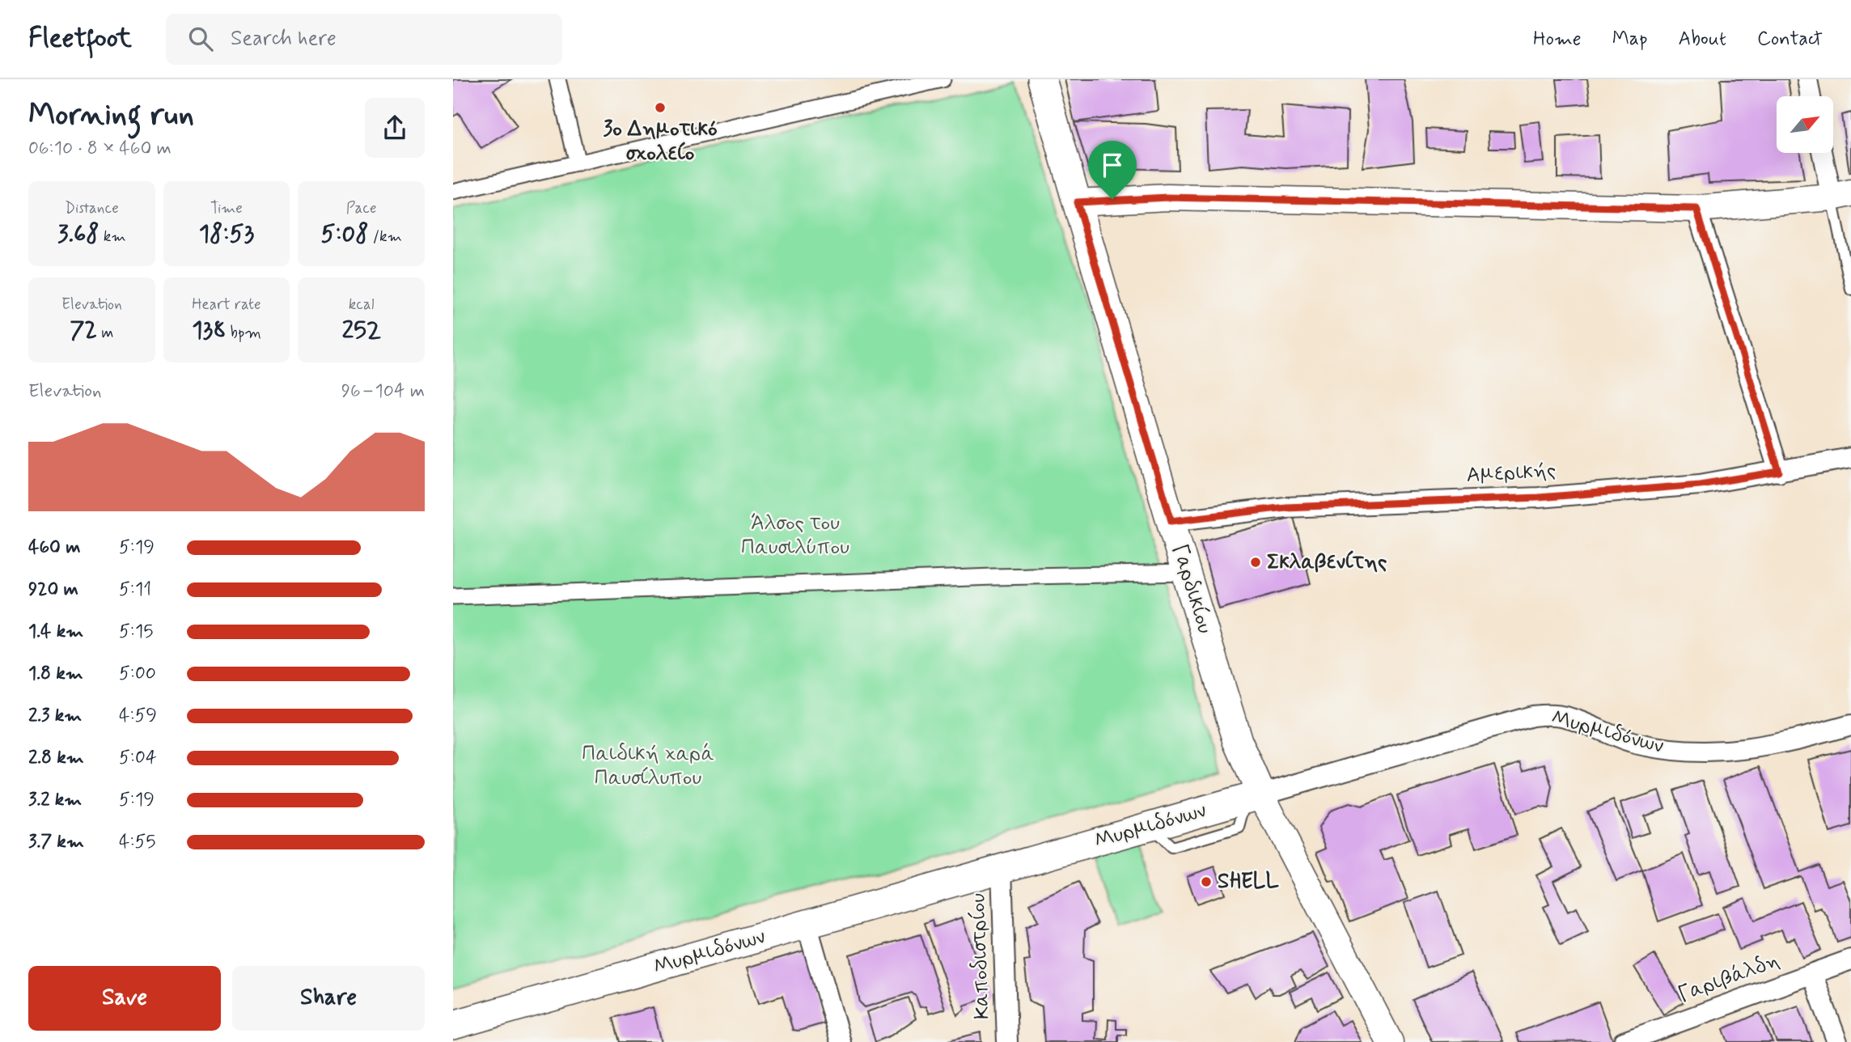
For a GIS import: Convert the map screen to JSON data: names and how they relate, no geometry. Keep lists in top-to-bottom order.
{
  "streets": {
    "main road": ["Γαρδικίου", "Μυρμιδόνων"],
    "street": ["Αμερικής", "Καποδιστρίου", "Γαριβάλδη"]
  },
  "crossings": [
    ["Αμερικής", "Γαρδικίου"],
    ["Γαρδικίου", "Μυρμιδόνων"],
    ["Μυρμιδόνων", "Καποδιστρίου"]
  ],
  "parks": ["Άλσος του Παυσιλύπου", "Παιδική χαρά Παυσίλυπου"],
  "places": ["3ο Δημοτικό σχολείο", "Σκλαβενίτης", "SHELL"],
  "north": "top right",
  "page": {
    "header": "Fleetfoot",
    "search": "Search here",
    "nav": [
      "Home",
      "Map",
      "About",
      "Contact"
    ],
    "heading": ["Morning run", "06:10 · 8 × 460 m"],
    "stats": [
      ["Distance", "3.68 km"],
      ["Time", "18:53"],
      ["Pace", "5:08 /km"],
      ["Elevation", "72 m"],
      ["Heart rate", "138 bpm"],
      ["kcal", "252"]
    ],
    "chart": ["Elevation", "96–104 m"],
    "list": [
      {
        "name": "460 m",
        "note": "5:19"
      },
      {
        "name": "920 m",
        "note": "5:11"
      },
      {
        "name": "1.4 km",
        "note": "5:15"
      },
      {
        "name": "1.8 km",
        "note": "5:00"
      },
      {
        "name": "2.3 km",
        "note": "4:59"
      },
      {
        "name": "2.8 km",
        "note": "5:04"
      },
      {
        "name": "3.2 km",
        "note": "5:19"
      },
      {
        "name": "3.7 km",
        "note": "4:55"
      }
    ],
    "buttons": ["Save", "Share"]
  }
}
